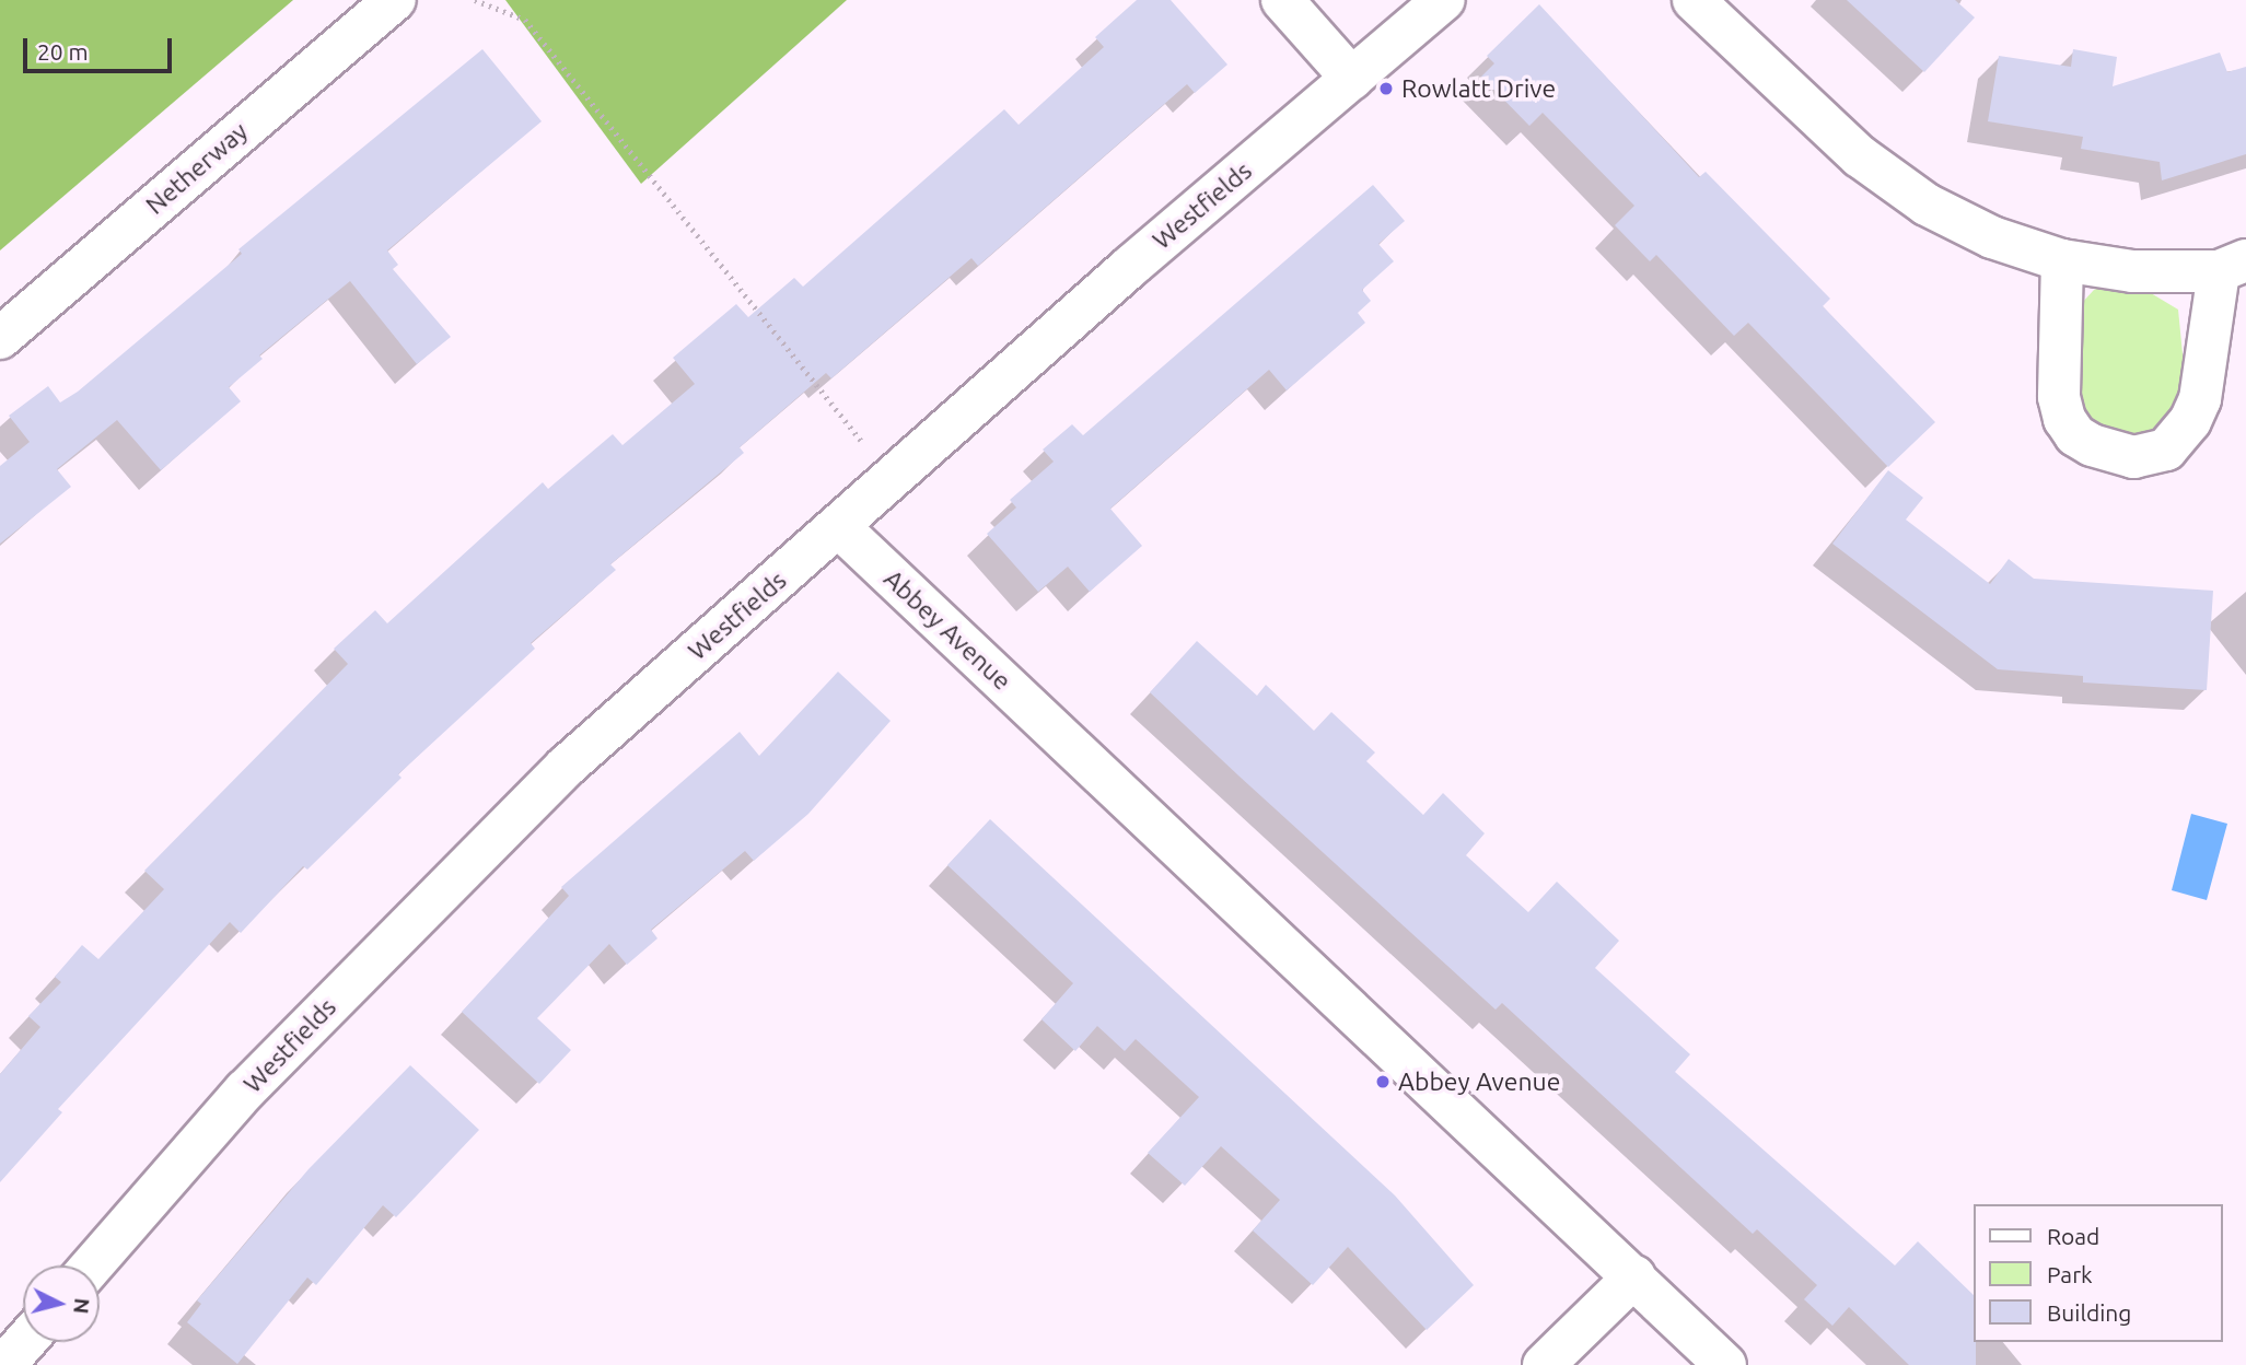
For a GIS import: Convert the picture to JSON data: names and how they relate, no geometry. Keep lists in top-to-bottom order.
{
  "streets": {
    "street": ["Netherway", "Westfields", "Abbey Avenue"]
  },
  "crossings": [
    ["Westfields", "Abbey Avenue"]
  ],
  "places": ["Rowlatt Drive", "Abbey Avenue"],
  "legend": ["Road", "Park", "Building"],
  "scale_bar": "20 m",
  "north": "right"
}
